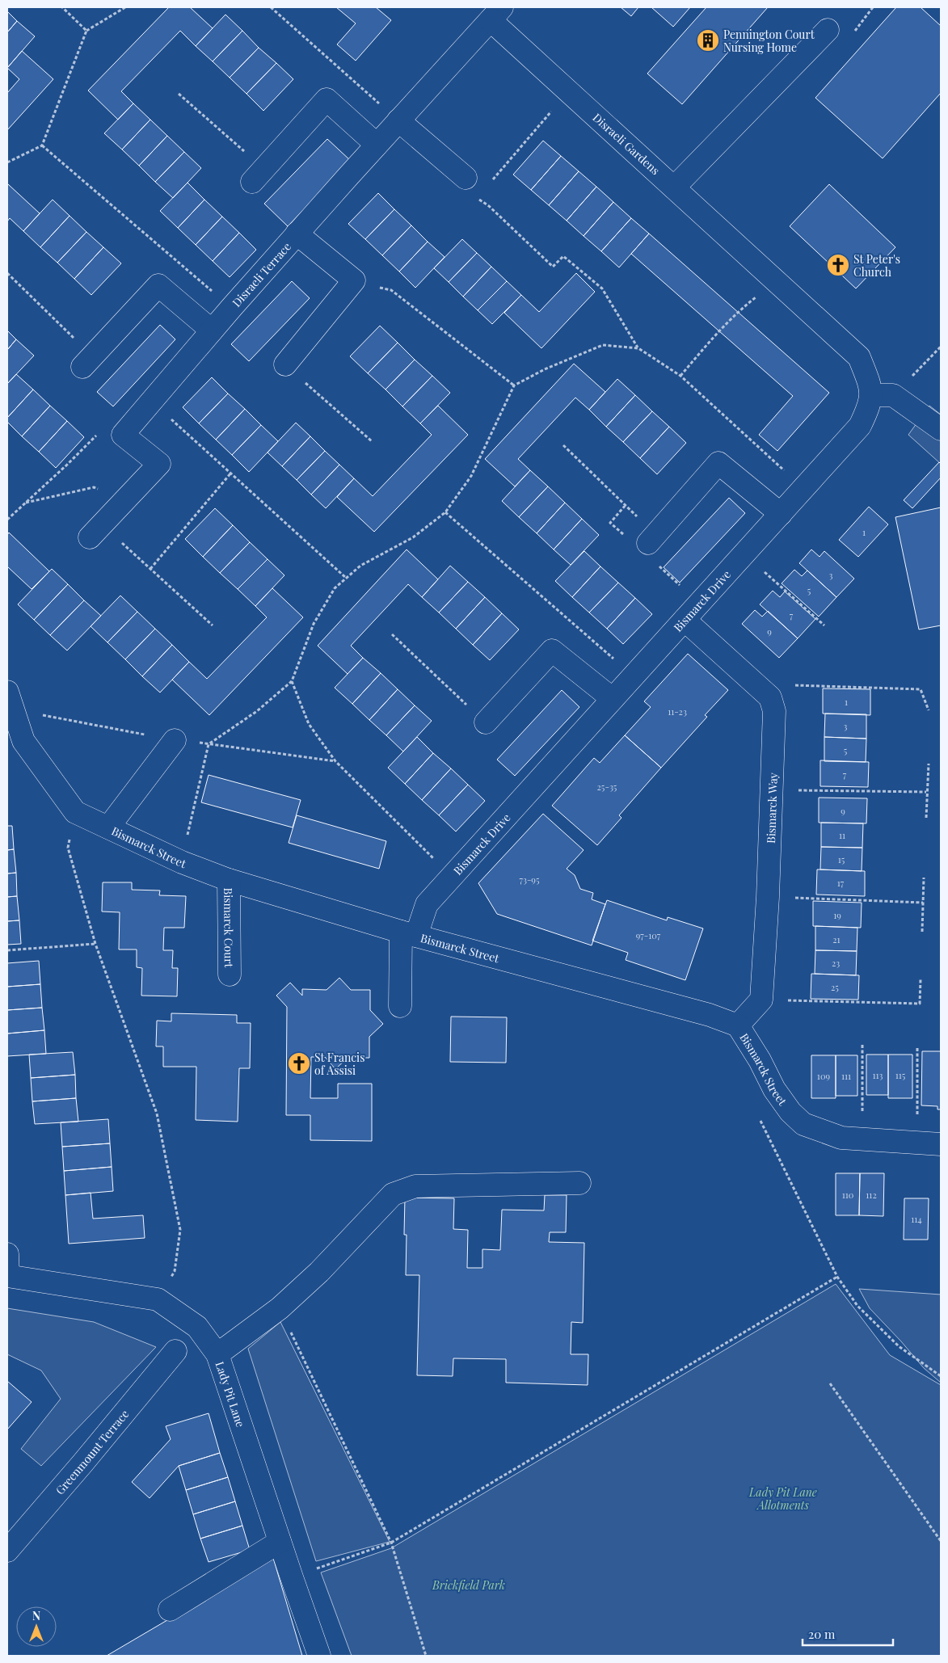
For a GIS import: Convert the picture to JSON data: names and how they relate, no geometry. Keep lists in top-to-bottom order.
{
  "streets": {
    "street": [
      "Disraeli Gardens",
      "Disraeli Terrace",
      "Bismarck Drive",
      "Bismarck Way",
      "Bismarck Street",
      "Bismarck Court",
      "Lady Pit Lane",
      "Greenmount Terrace"
    ]
  },
  "crossings": [
    ["Disraeli Gardens", "Disraeli Terrace"],
    ["Bismarck Drive", "Bismarck Street"],
    ["Bismarck Street", "Bismarck Court"]
  ],
  "parks": ["Lady Pit Lane Allotments", "Brickfield Park"],
  "places": {
    "building": ["Pennington Court Nursing Home"],
    "church": ["St Peter's Church", "St Francis of Assisi"]
  },
  "house_numbers": [
    "1",
    "3",
    "5",
    "7",
    "9",
    "1",
    "11-23",
    "3",
    "5",
    "7",
    "25-35",
    "9",
    "11",
    "15",
    "73-95",
    "17",
    "19",
    "97-107",
    "21",
    "23",
    "25",
    "113",
    "115",
    "109",
    "111",
    "110",
    "112",
    "114"
  ],
  "scale_bar": "20 m",
  "north": "top"
}
